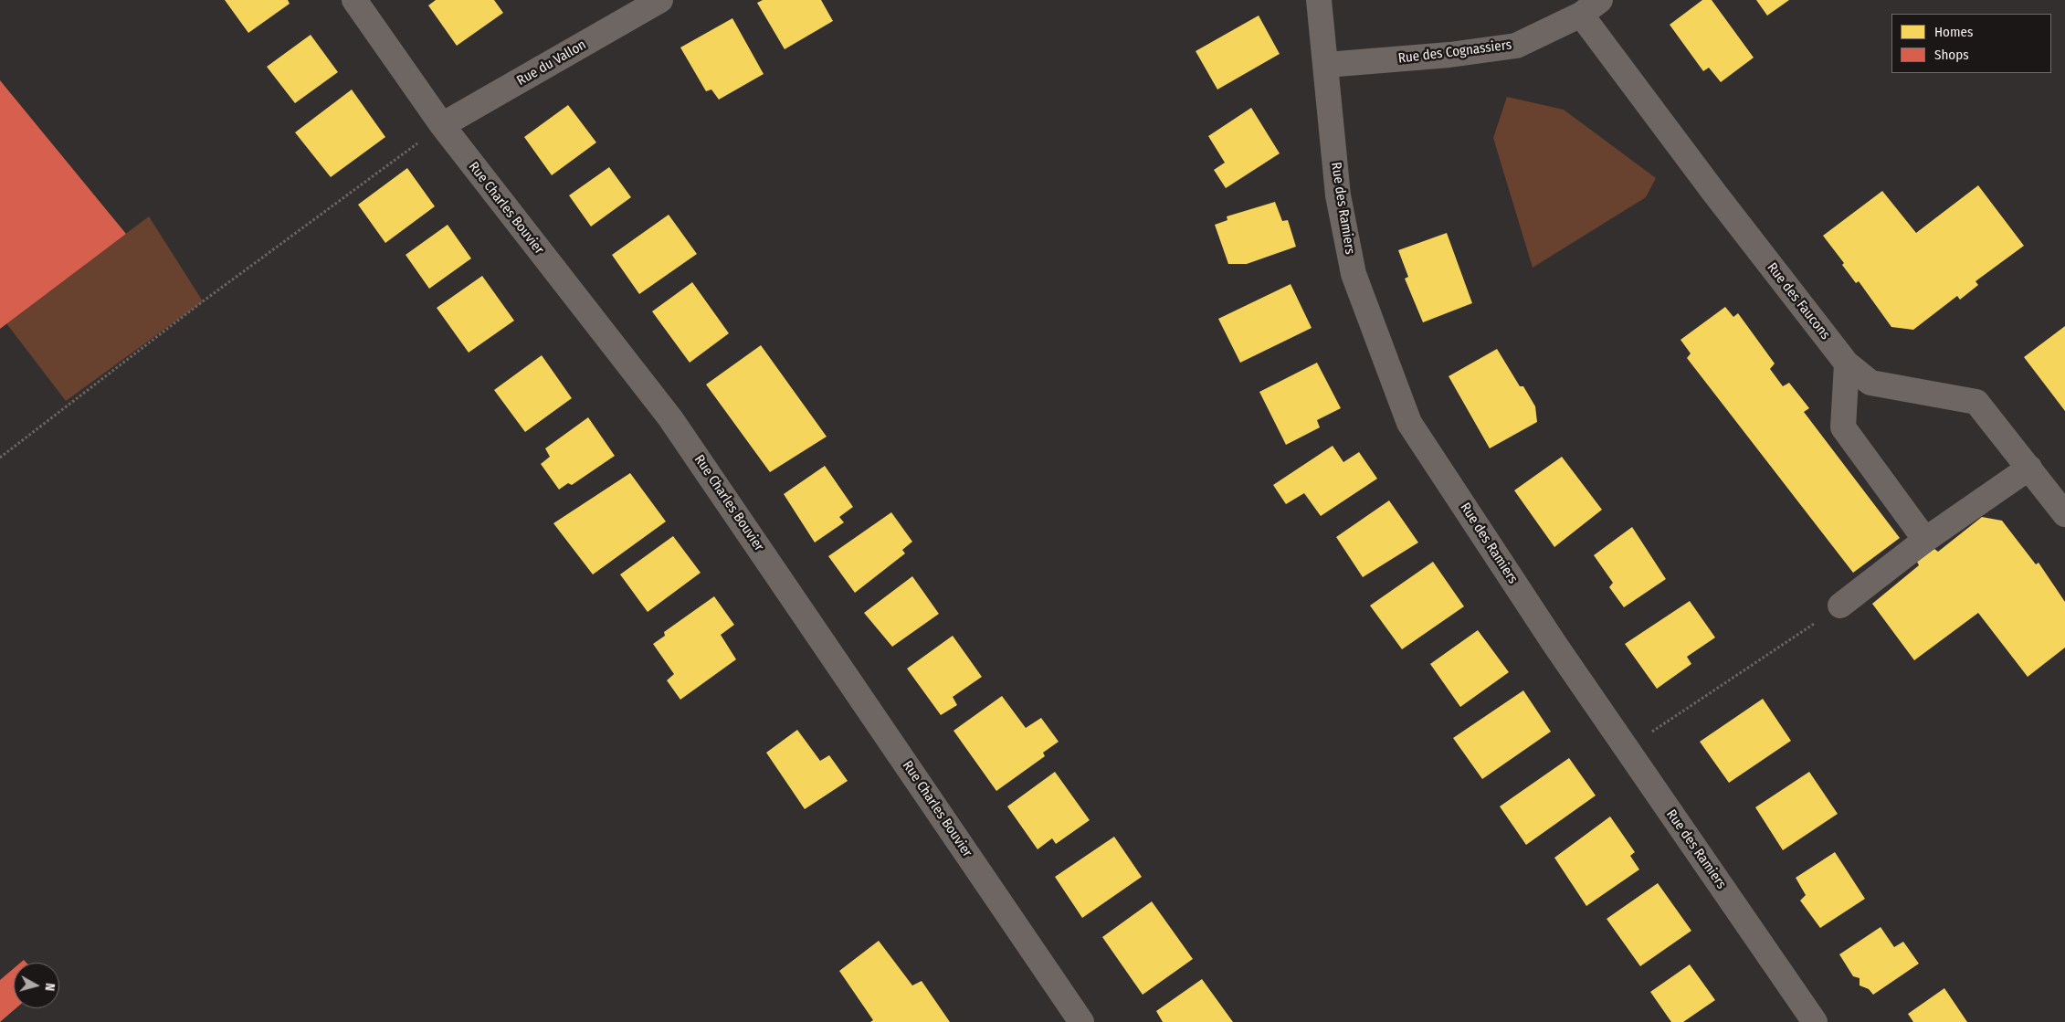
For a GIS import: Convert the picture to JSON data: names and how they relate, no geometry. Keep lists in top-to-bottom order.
{
  "streets": {
    "street": [
      "Rue des Cognassiers",
      "Rue du Vallon",
      "Rue Charles Bouvier",
      "Rue des Ramiers",
      "Rue des Faucons"
    ]
  },
  "crossings": [
    ["Rue des Cognassiers", "Rue des Ramiers"],
    ["Rue des Cognassiers", "Rue des Faucons"],
    ["Rue du Vallon", "Rue Charles Bouvier"]
  ],
  "legend": ["Homes", "Shops"],
  "north": "right"
}
